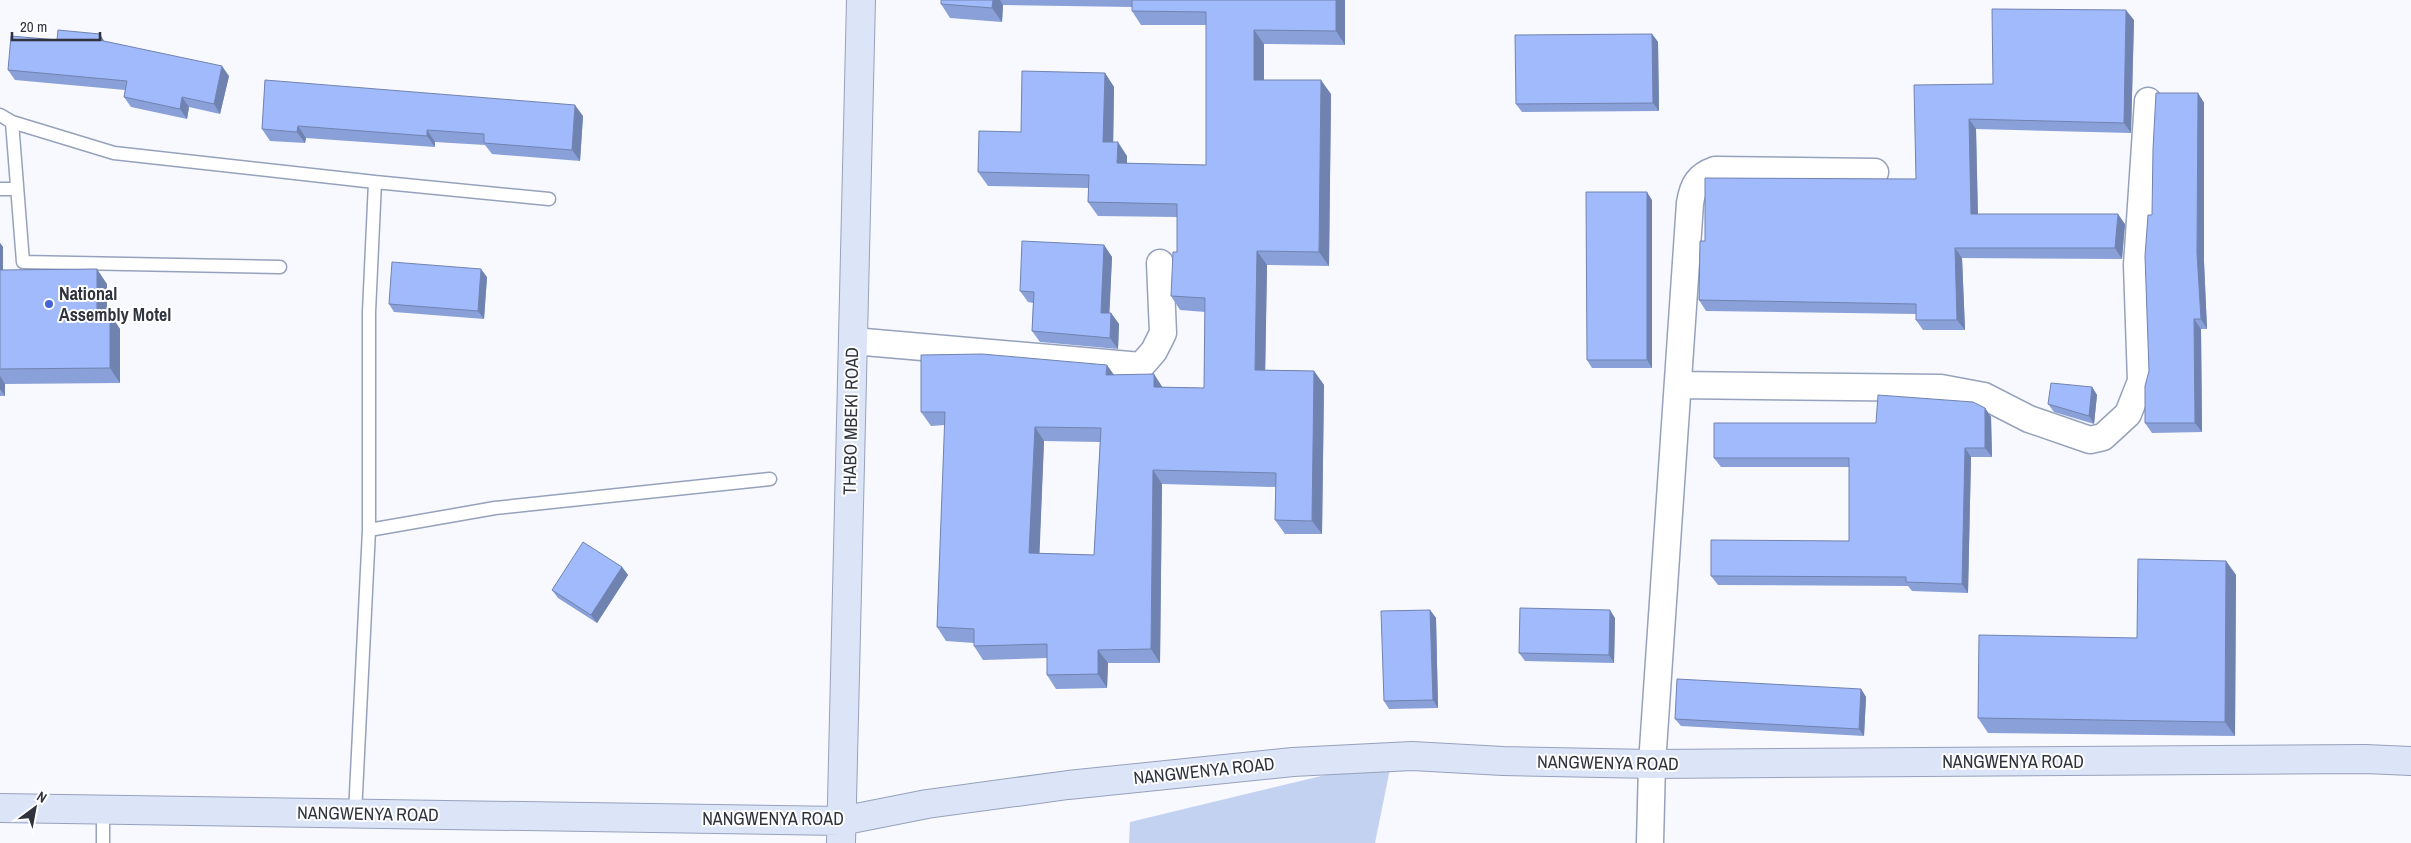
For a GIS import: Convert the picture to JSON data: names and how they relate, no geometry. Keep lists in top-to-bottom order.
{
  "streets": {
    "main road": ["THABO MBEKI ROAD", "NANGWENYA ROAD"]
  },
  "crossings": [
    ["THABO MBEKI ROAD", "NANGWENYA ROAD"]
  ],
  "places": ["National Assembly Motel"],
  "scale_bar": "20 m",
  "north": "top right"
}
